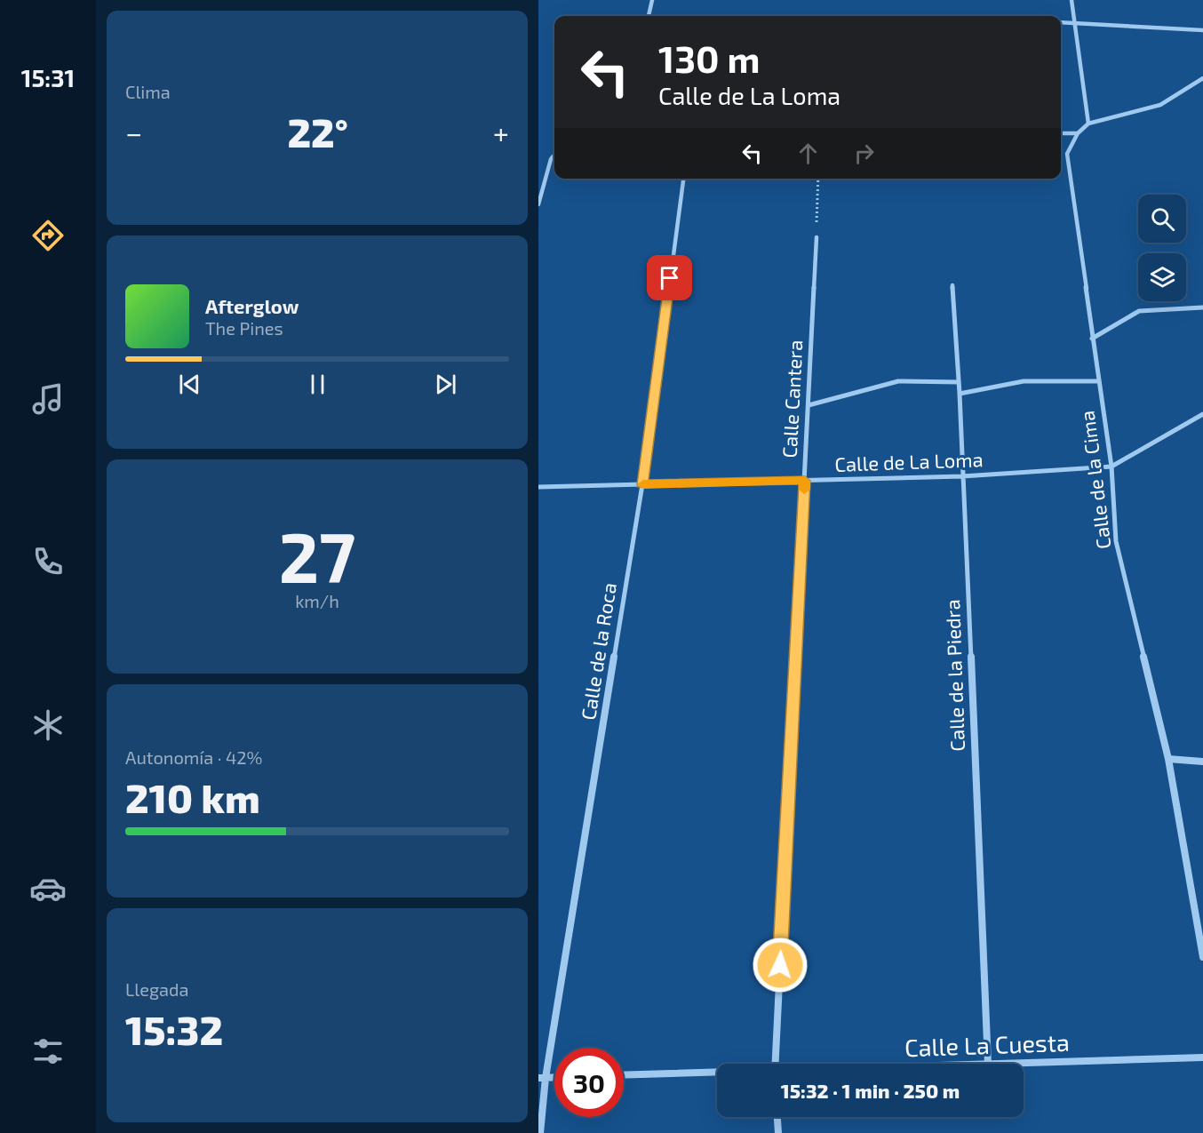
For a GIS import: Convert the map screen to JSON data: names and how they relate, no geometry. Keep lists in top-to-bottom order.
{
  "streets": {
    "street": [
      "Calle Cantera",
      "Calle de La Loma",
      "Calle de la Cima",
      "Calle de la Roca",
      "Calle de la Piedra",
      "Calle La Cuesta"
    ]
  },
  "crossings": [
    ["Calle Cantera", "Calle de La Loma"],
    ["Calle de La Loma", "Calle de la Cima"],
    ["Calle de La Loma", "Calle de la Roca"],
    ["Calle de La Loma", "Calle de la Piedra"]
  ],
  "page": {
    "tabs": "15:31",
    "tile": [
      "Clima",
      ["27", "km/h"],
      ["Autonomía · 42%", "210 km"],
      ["Llegada", "15:32"]
    ],
    "turn": ["130 m", "Calle de La Loma"],
    "heat": ["−", "22°", "+"],
    "song": ["Afterglow", "The Pines"],
    "limit": "30",
    "trip": "15:32 · 1 min · 250 m"
  }
}
